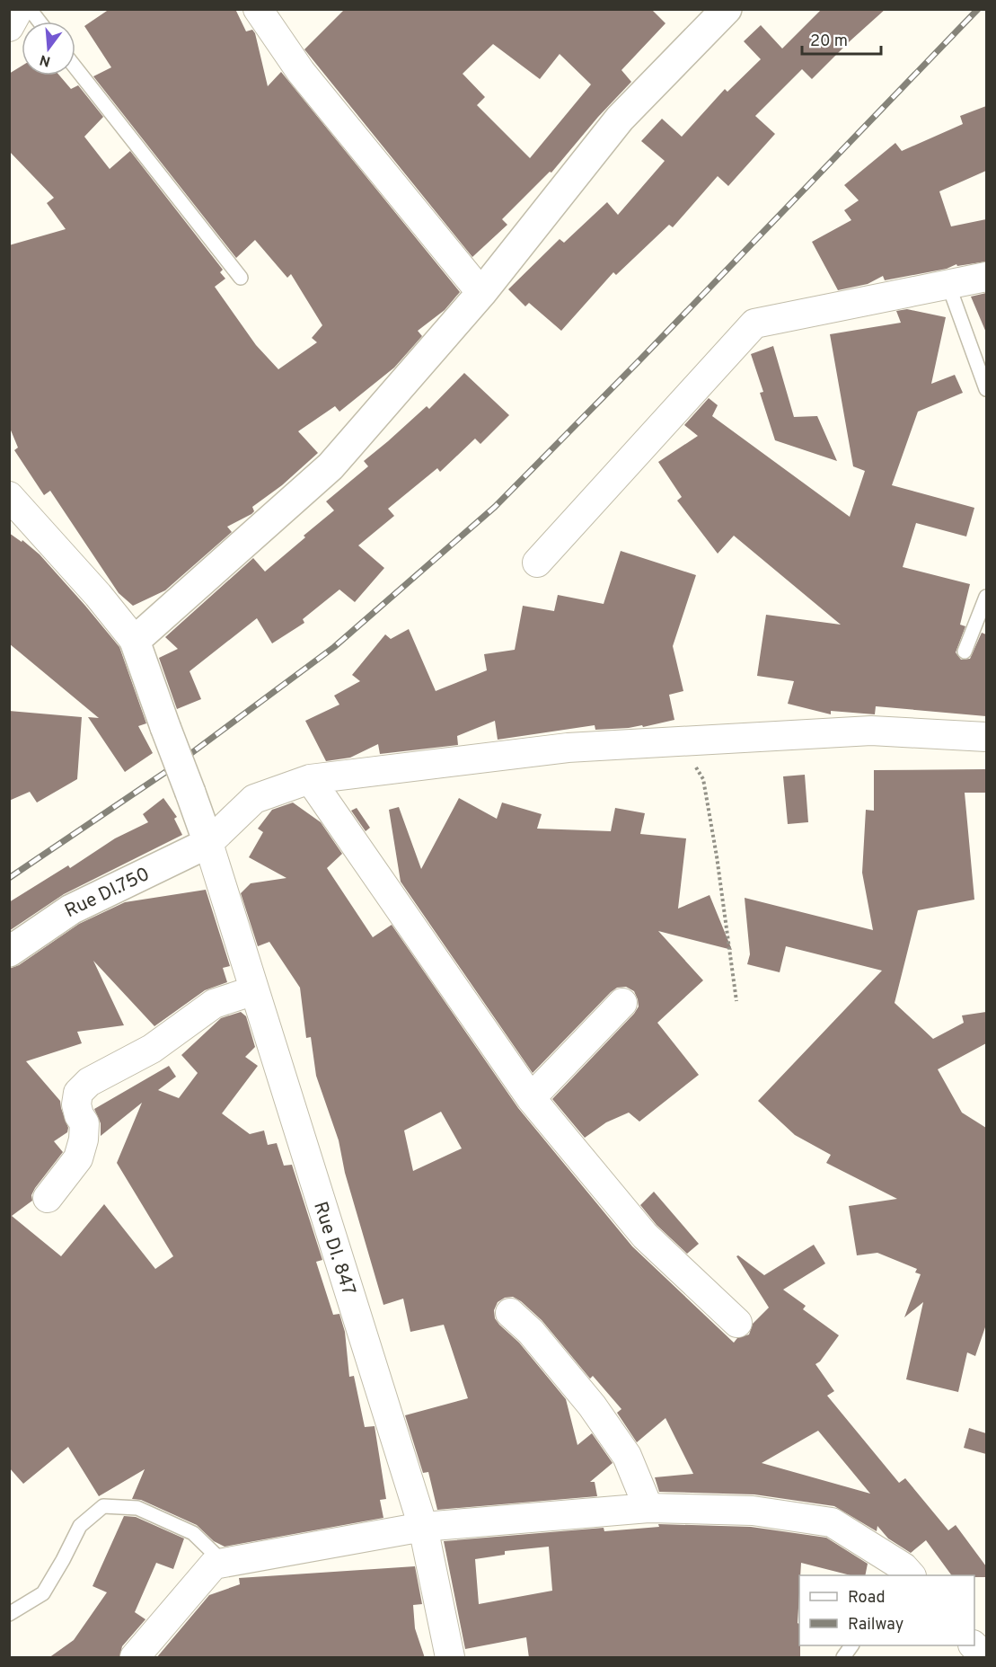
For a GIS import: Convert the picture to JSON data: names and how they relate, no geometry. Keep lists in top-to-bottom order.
{
  "streets": {
    "street": ["Rue DI.750", "Rue DI. 847"]
  },
  "crossings": [
    ["Rue DI.750", "Rue DI. 847"]
  ],
  "legend": ["Road", "Railway"],
  "scale_bar": "20 m",
  "north": "bottom"
}
